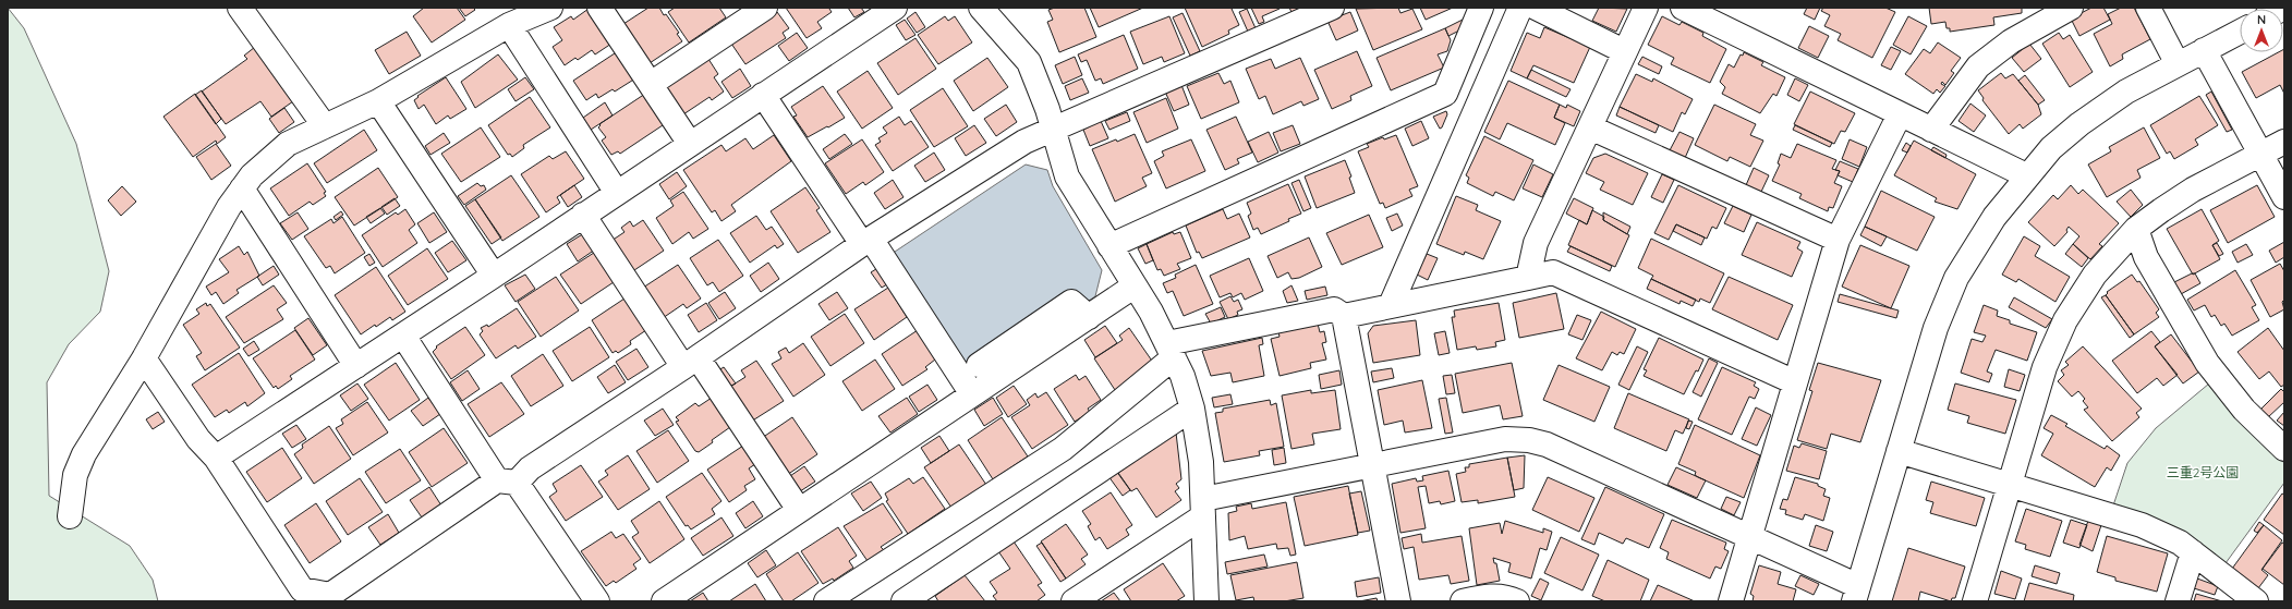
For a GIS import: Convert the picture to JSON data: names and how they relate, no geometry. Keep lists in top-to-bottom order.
{
  "parks": ["三重2号公園"],
  "north": "top"
}
